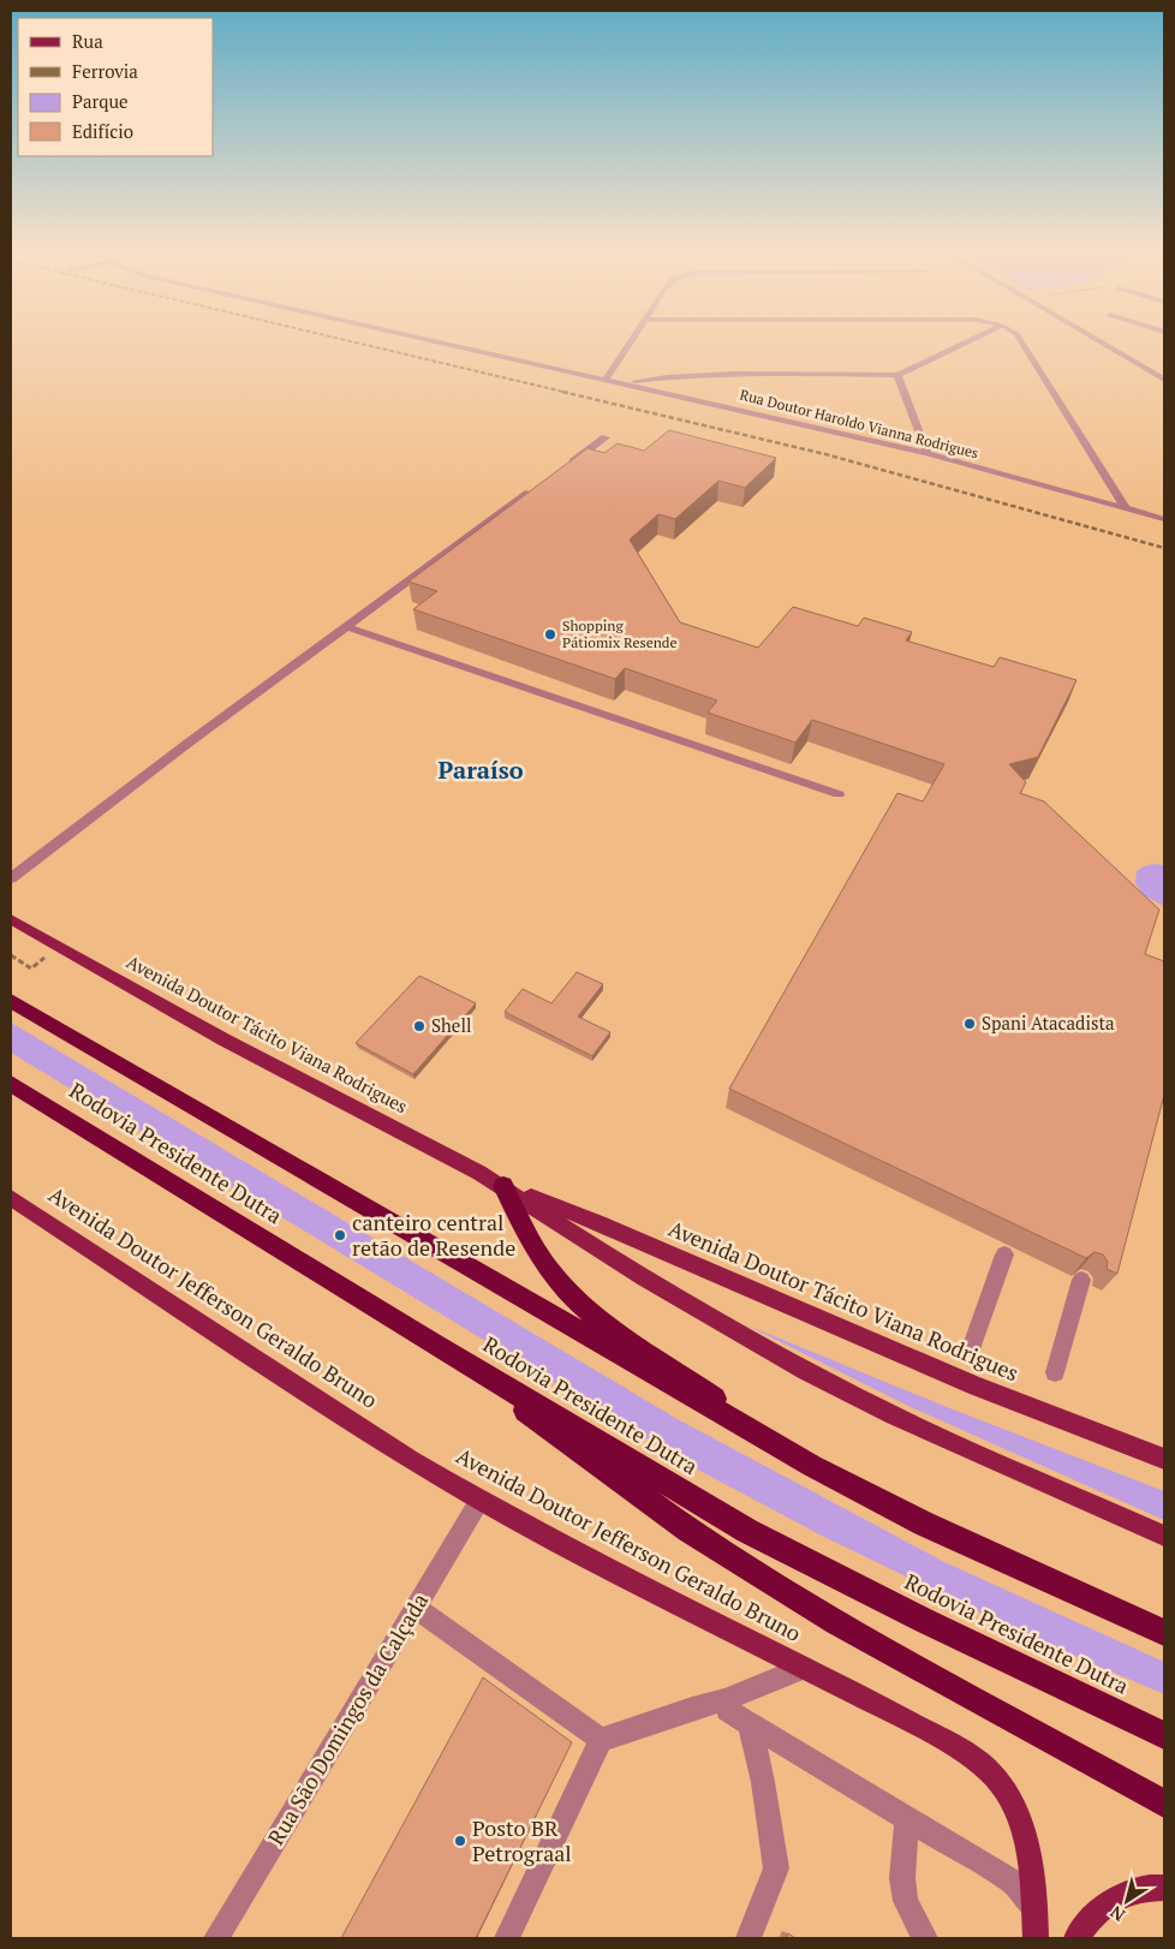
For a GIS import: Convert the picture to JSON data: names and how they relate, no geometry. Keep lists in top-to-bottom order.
{
  "streets": {
    "highway": ["Rodovia Presidente Dutra"],
    "main road": ["Avenida Doutor Tácito Viana Rodrigues", "Avenida Doutor Jefferson Geraldo Bruno"],
    "street": ["Rua Doutor Haroldo Vianna Rodrigues", "Rua São Domingos da Calçada"]
  },
  "crossings": [
    ["Avenida Doutor Jefferson Geraldo Bruno", "Rua São Domingos da Calçada"]
  ],
  "districts": ["Paraíso"],
  "places": [
    "Shopping Pátiomix Resende",
    "Spani Atacadista",
    "Shell",
    "canteiro central retão de Resende",
    "Posto BR Petrograal"
  ],
  "legend": [
    "Rua",
    "Ferrovia",
    "Parque",
    "Edifício"
  ],
  "north": "bottom left"
}
